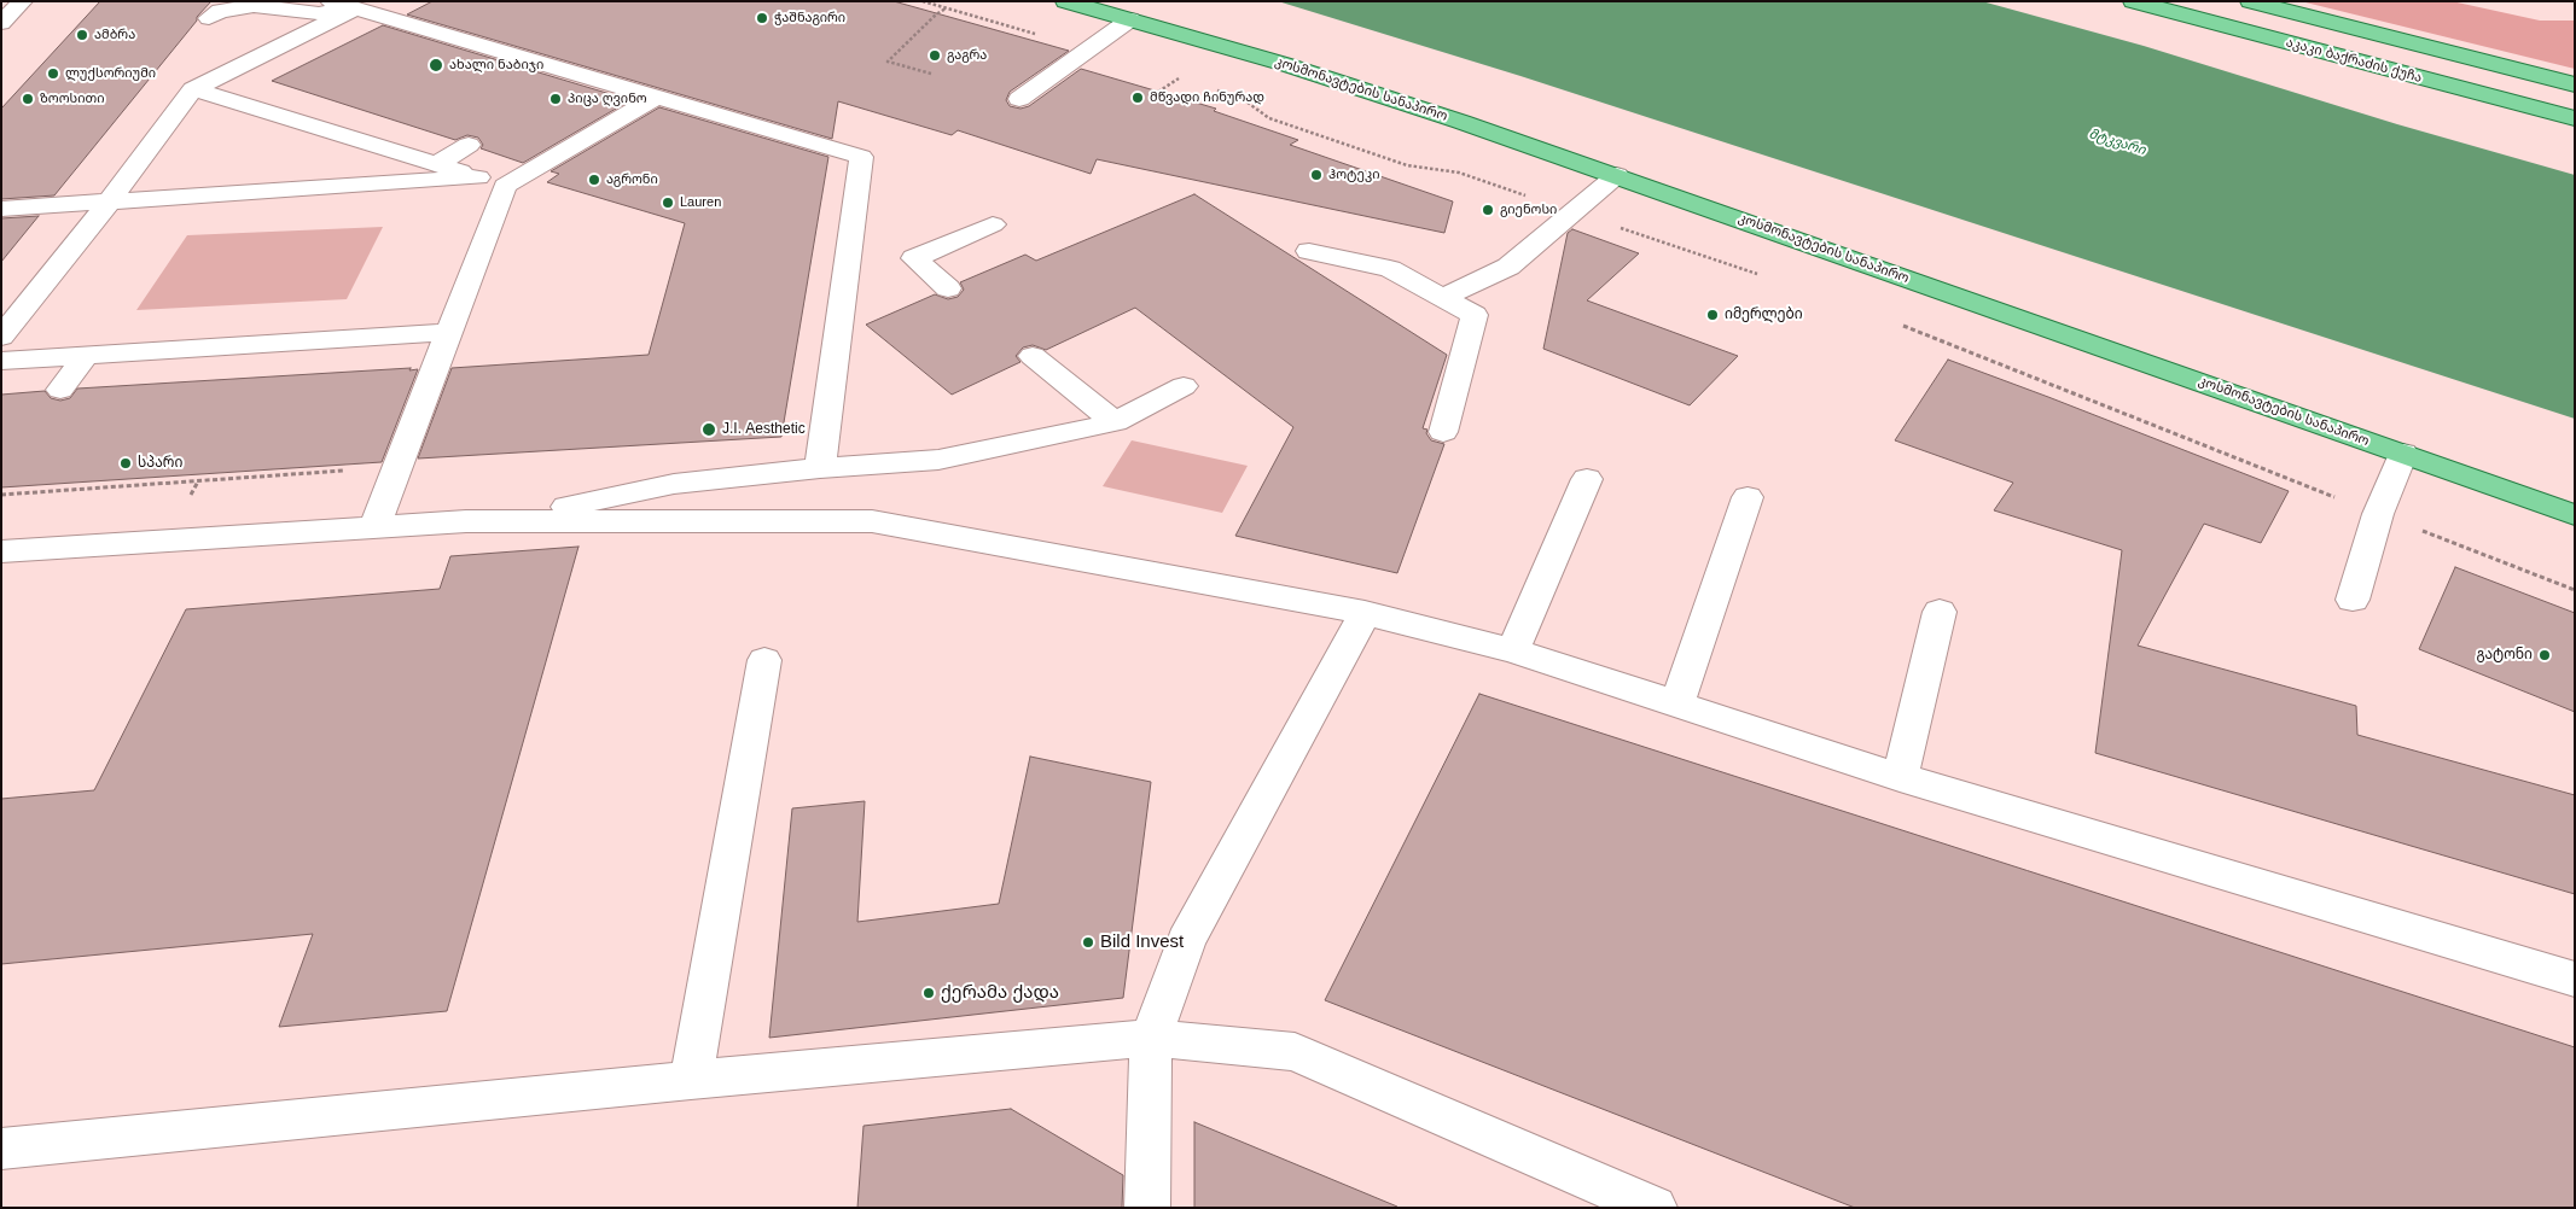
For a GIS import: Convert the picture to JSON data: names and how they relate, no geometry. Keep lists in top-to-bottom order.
{
  "streets": {
    "main road": ["აკაკი ბაქრაძის ქუჩა", "კოსმონავტების სანაპირო"]
  },
  "water": ["მტკვარი"],
  "places": [
    "ჭაშნაგირი",
    "ამბრა",
    "გაგრა",
    "ახალი ნაბიჯი",
    "ლუქსორიუმი",
    "მწვადი ჩინურად",
    "ზოოსითი",
    "პიცა ღვინო",
    "ჰოტეკი",
    "აგრონი",
    "Lauren",
    "გიენოსი",
    "იმერლები",
    "J.I. Aesthetic",
    "სპარი",
    "გატონი",
    "Bild Invest",
    "ქერამა ქადა"
  ]
}
